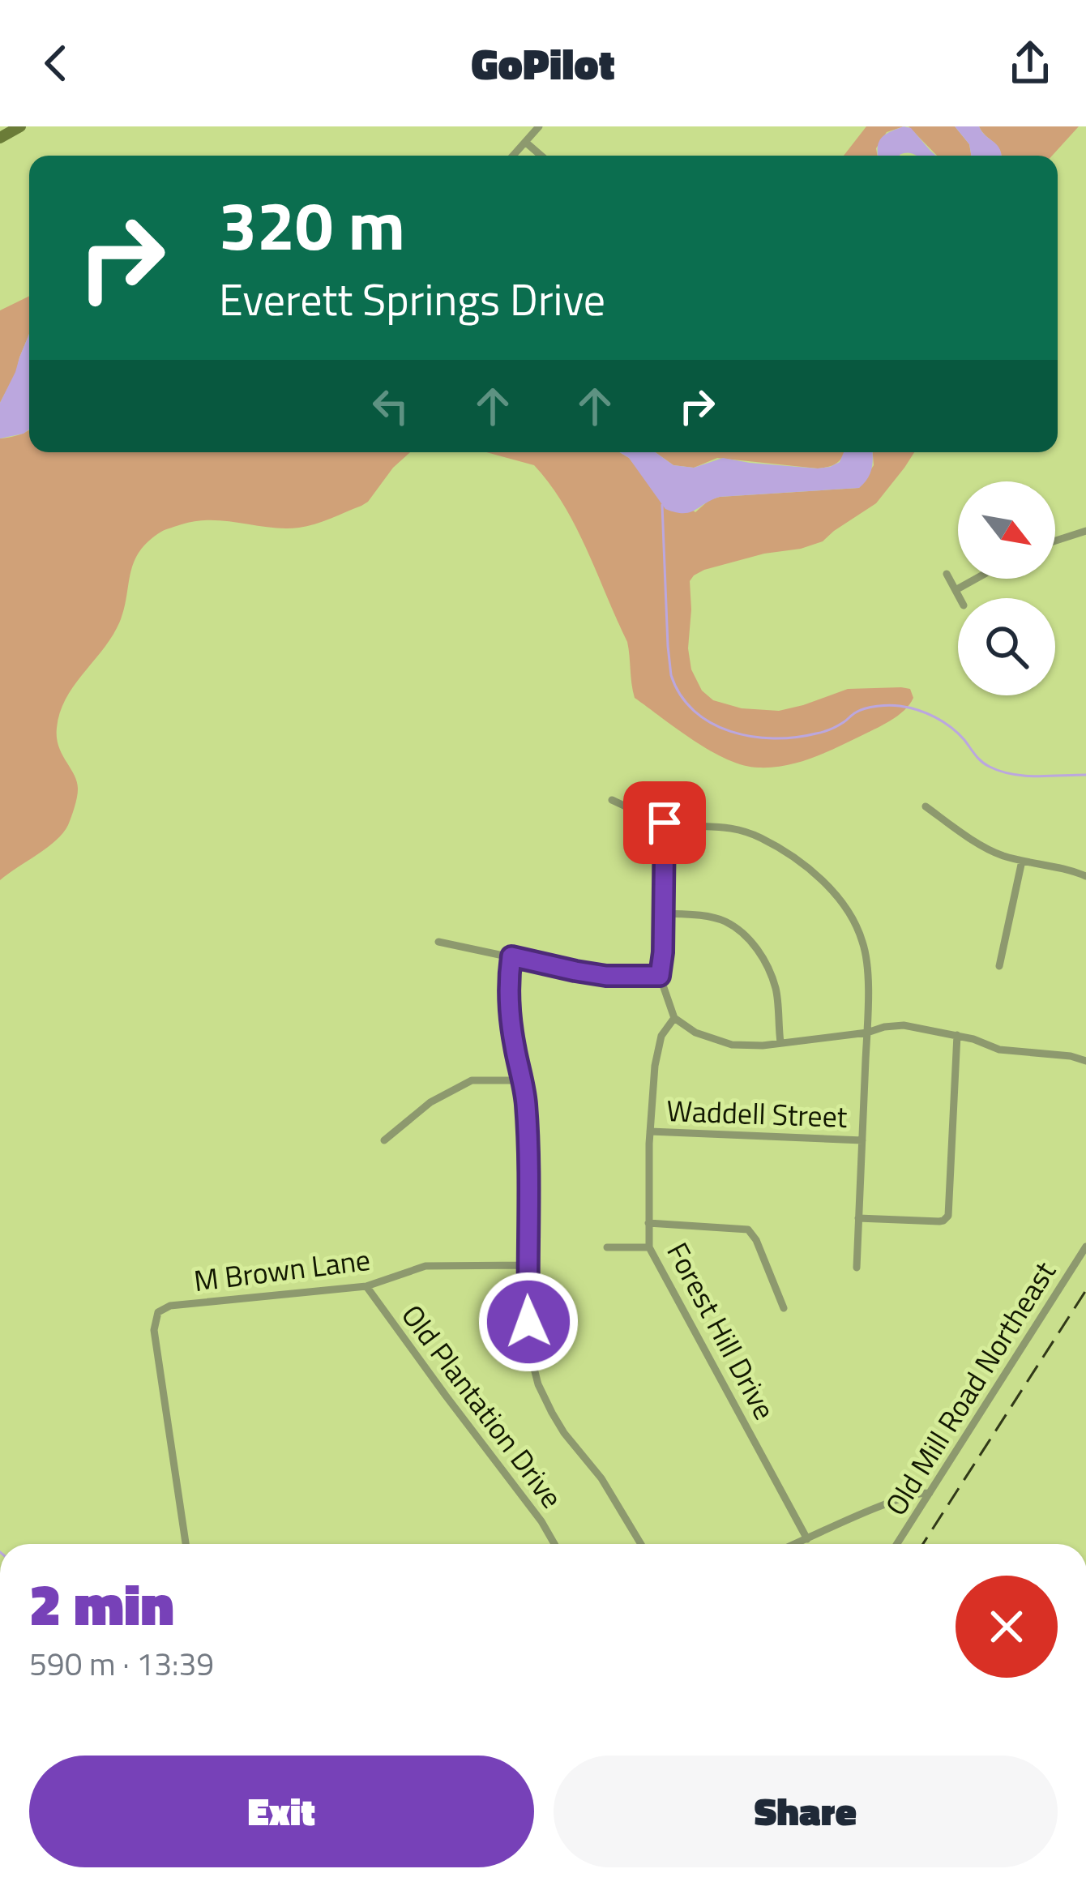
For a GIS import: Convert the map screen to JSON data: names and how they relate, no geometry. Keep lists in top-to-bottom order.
{
  "streets": {
    "street": [
      "Waddell Street",
      "M Brown Lane",
      "Forest Hill Drive",
      "Old Mill Road Northeast",
      "Old Plantation Drive"
    ]
  },
  "crossings": [
    ["Waddell Street", "Forest Hill Drive"],
    ["M Brown Lane", "Old Plantation Drive"]
  ],
  "north": "bottom right",
  "page": {
    "header": "GoPilot",
    "turn": ["320 m", "Everett Springs Drive"],
    "heading": ["2 min", "590 m · 13:39"],
    "buttons": ["Exit", "Share"]
  }
}
